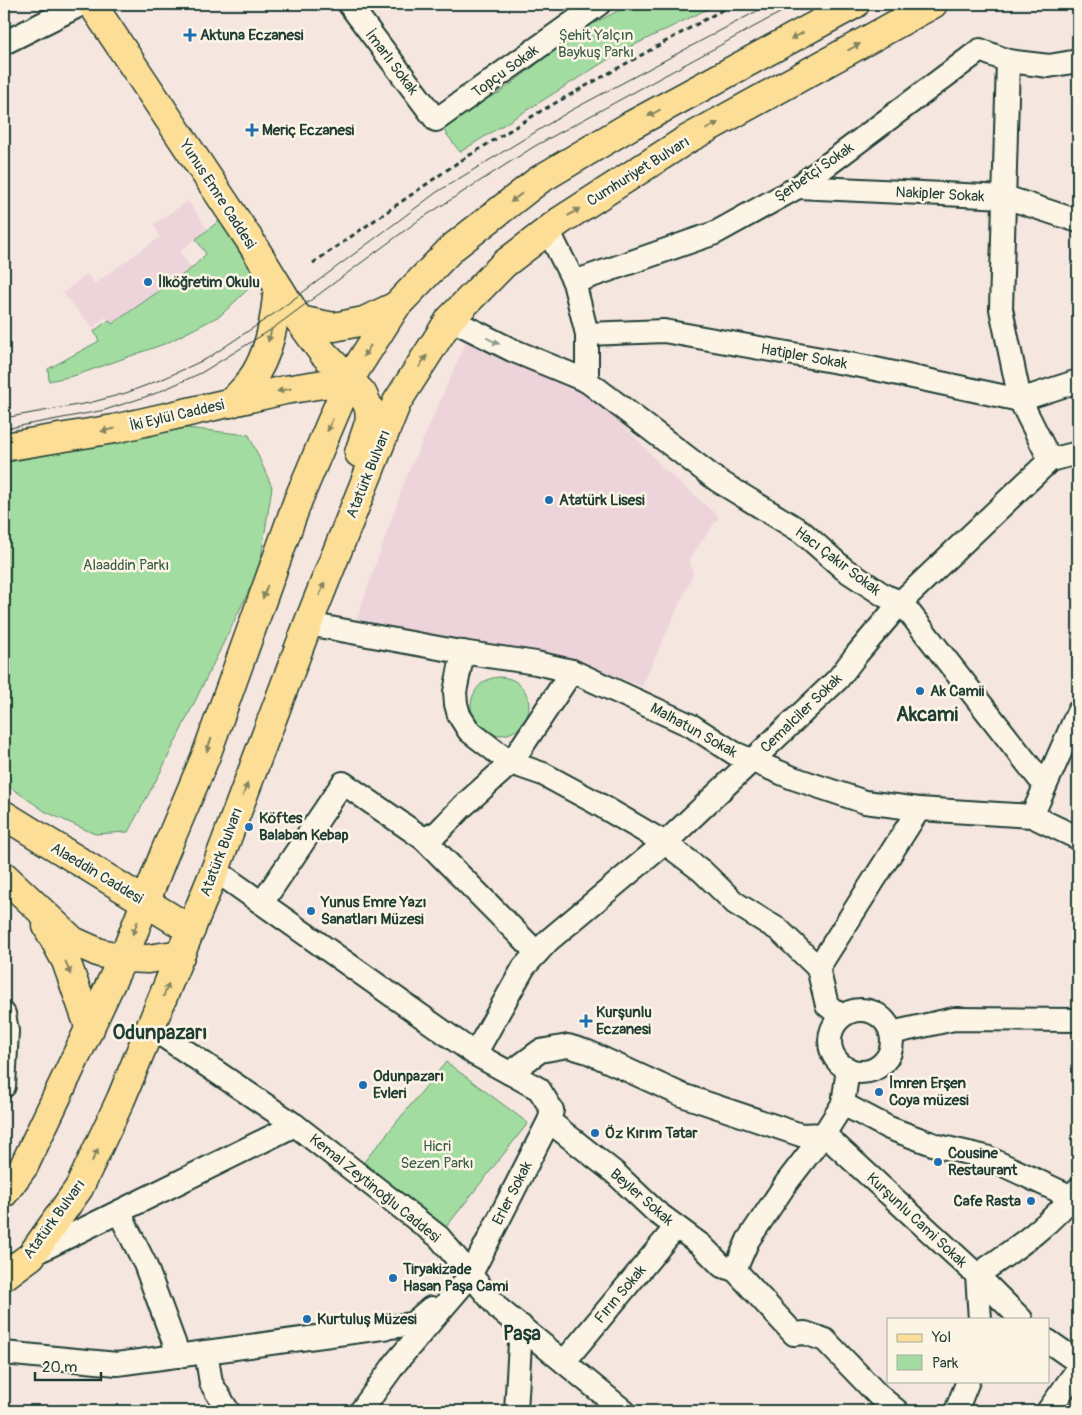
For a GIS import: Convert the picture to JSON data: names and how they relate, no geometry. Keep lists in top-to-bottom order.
{
  "streets": {
    "main road": [
      "Cumhuriyet Bulvarı",
      "Yunus Emre Caddesi",
      "İki Eylül Caddesi",
      "Atatürk Bulvarı",
      "Alaeddin Caddesi"
    ],
    "street": [
      "İmarlı Sokak",
      "Topçu Sokak",
      "Şerbetçi Sokak",
      "Nakipler Sokak",
      "Hatipler Sokak",
      "Hacı Çakır Sokak",
      "Cemalciler Sokak",
      "Malhatun Sokak",
      "Kemal Zeytinoğlu Caddesi",
      "Erler Sokak",
      "Beyler Sokak",
      "Kurşunlu Cami Sokak",
      "Fırın Sokak"
    ]
  },
  "crossings": [
    ["İmarlı Sokak", "Topçu Sokak"],
    ["Cumhuriyet Bulvarı", "Atatürk Bulvarı"],
    ["Cumhuriyet Bulvarı", "Hacı Çakır Sokak"],
    ["Şerbetçi Sokak", "Nakipler Sokak"],
    ["Yunus Emre Caddesi", "İki Eylül Caddesi"],
    ["Atatürk Bulvarı", "Malhatun Sokak"],
    ["Atatürk Bulvarı", "Alaeddin Caddesi"],
    ["Atatürk Bulvarı", "Kemal Zeytinoğlu Caddesi"],
    ["Atatürk Bulvarı", "Beyler Sokak"],
    ["Hacı Çakır Sokak", "Cemalciler Sokak"],
    ["Cemalciler Sokak", "Malhatun Sokak"],
    ["Cemalciler Sokak", "Beyler Sokak"],
    ["Kemal Zeytinoğlu Caddesi", "Erler Sokak"],
    ["Kemal Zeytinoğlu Caddesi", "Fırın Sokak"],
    ["Erler Sokak", "Beyler Sokak"],
    ["Beyler Sokak", "Fırın Sokak"]
  ],
  "one_way": ["İki Eylül Caddesi"],
  "districts": ["Akcami", "Odunpazarı", "Paşa"],
  "parks": ["Şehit Yalçın Baykuş Parkı", "Alaaddin Parkı", "Hicri Sezen Parkı"],
  "places": {
    "health": ["Aktuna Eczanesi", "Meriç Eczanesi", "Kurşunlu Eczanesi"],
    "other": [
      "İlköğretim Okulu",
      "Atatürk Lisesi",
      "Ak Camii",
      "Köftes Balaban Kebap",
      "Yunus Emre Yazı Sanatları Müzesi",
      "Odunpazarı Evleri",
      "İmren Erşen Coya müzesi",
      "Öz Kırım Tatar",
      "Cousine Restaurant",
      "Cafe Rasta",
      "Tiryakizade Hasan Paşa Cami",
      "Kurtuluş Müzesi"
    ]
  },
  "legend": ["Yol", "Park"],
  "scale_bar": "20 m"
}
